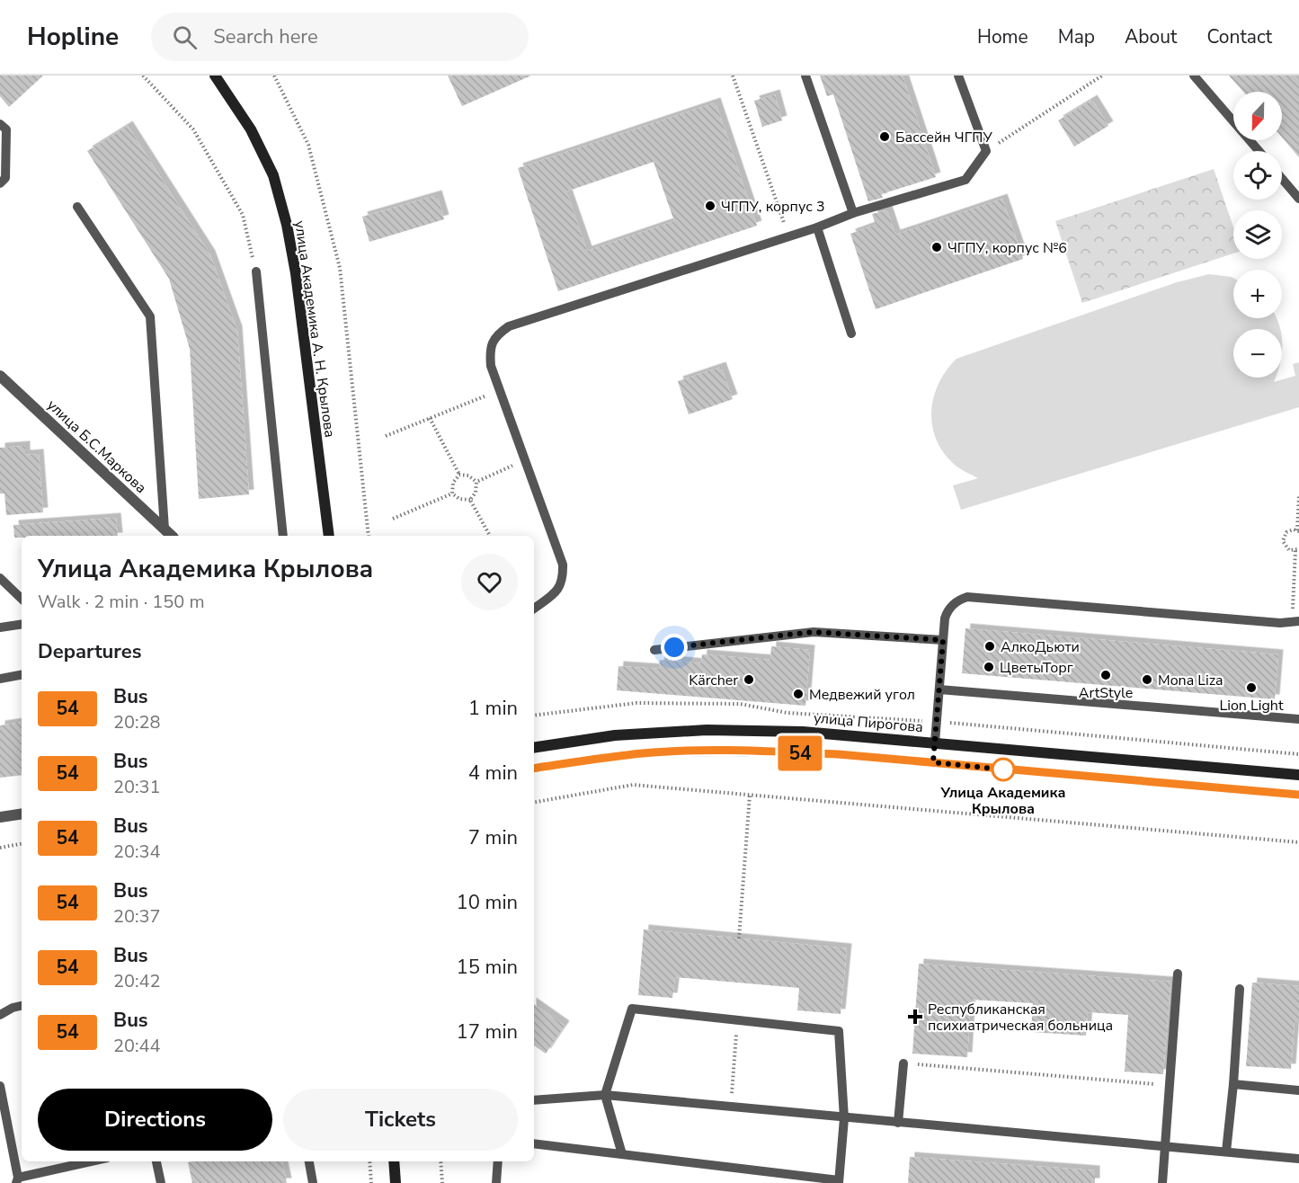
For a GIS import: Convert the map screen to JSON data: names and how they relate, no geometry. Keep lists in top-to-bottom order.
{
  "streets": {
    "main road": ["улица Академика А. Н. Крылова", "улица Пирогова"],
    "street": ["улица Б.С.Маркова"]
  },
  "places": {
    "other": [
      "Бассейн ЧГПУ",
      "ЧГПУ, корпус 3",
      "ЧГПУ, корпус №6",
      "АлкоДьюти",
      "ЦветыТорг",
      "ArtStyle",
      "Kärcher",
      "Mona Liza",
      "Lion Light",
      "Медвежий угол",
      "Улица Академика Крылова"
    ],
    "health": ["Республиканская психиатрическая больница"]
  },
  "lines": ["bus line 54"],
  "north": "bottom",
  "page": {
    "header": "Hopline",
    "search": "Search here",
    "nav": [
      "Home",
      "Map",
      "About",
      "Contact"
    ],
    "on_map": "54",
    "map_buttons": ["+", "−"],
    "heading": [
      ["Улица Академика Крылова", "Walk · 2 min · 150 m"],
      "Departures"
    ],
    "list": [
      {
        "mark": "54",
        "name": "Bus",
        "note": "20:28",
        "value": "1 min"
      },
      {
        "mark": "54",
        "name": "Bus",
        "note": "20:31",
        "value": "4 min"
      },
      {
        "mark": "54",
        "name": "Bus",
        "note": "20:34",
        "value": "7 min"
      },
      {
        "mark": "54",
        "name": "Bus",
        "note": "20:37",
        "value": "10 min"
      },
      {
        "mark": "54",
        "name": "Bus",
        "note": "20:42",
        "value": "15 min"
      },
      {
        "mark": "54",
        "name": "Bus",
        "note": "20:44",
        "value": "17 min"
      }
    ],
    "buttons": ["Directions", "Tickets"]
  }
}
